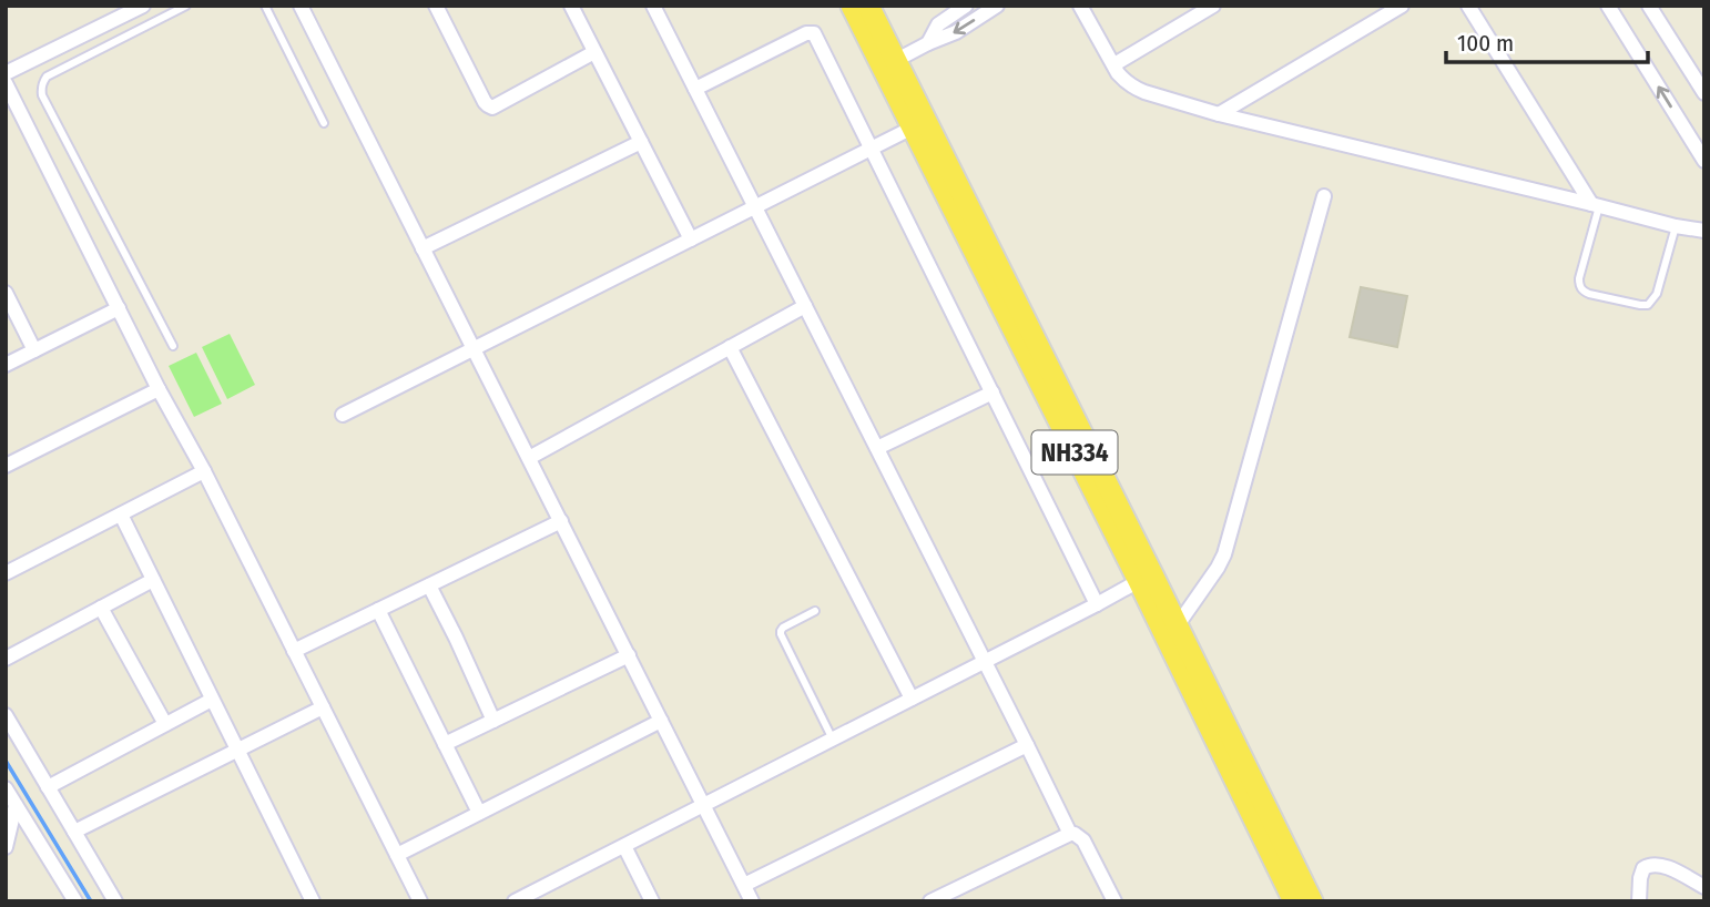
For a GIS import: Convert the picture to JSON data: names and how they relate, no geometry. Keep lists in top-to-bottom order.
{
  "streets": {
    "highway": ["NH334"]
  },
  "scale_bar": "100 m"
}
